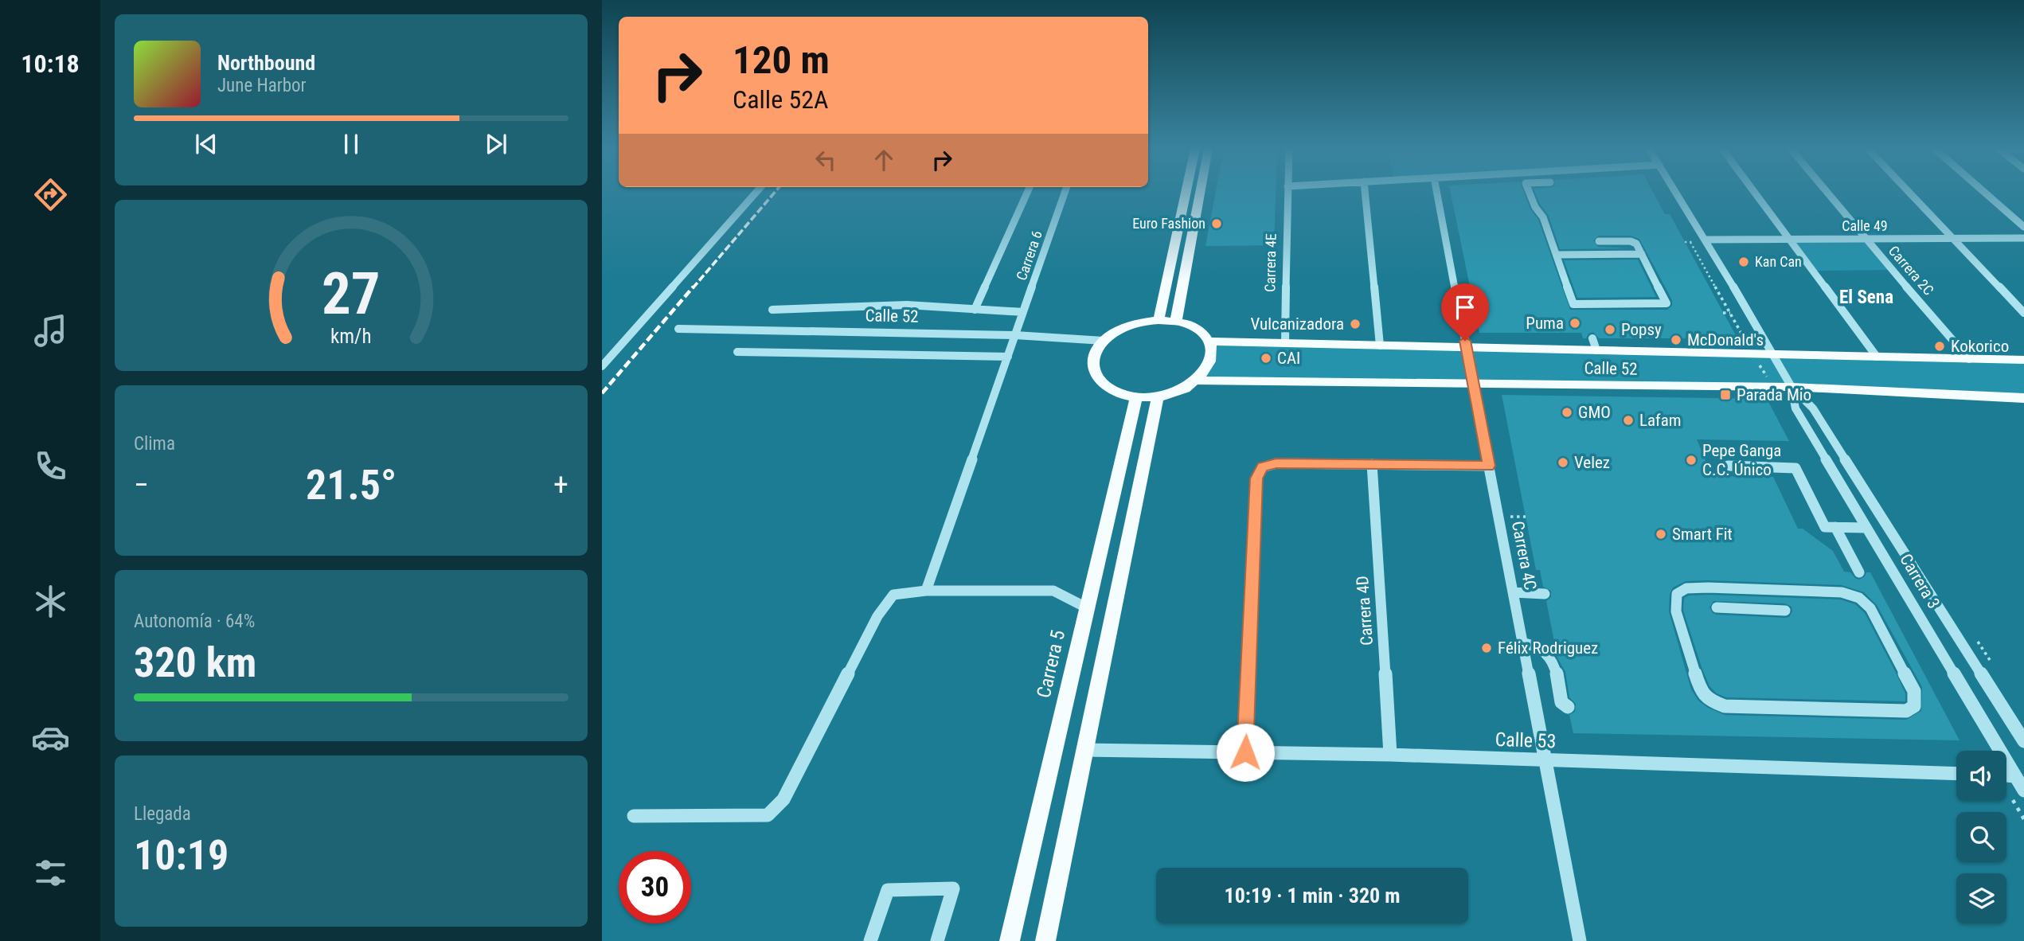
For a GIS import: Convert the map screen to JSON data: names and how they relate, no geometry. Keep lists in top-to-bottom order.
{
  "streets": {
    "main road": ["Calle 52", "Carrera 5"],
    "street": [
      "Calle 49",
      "Carrera 6",
      "Carrera 4E",
      "Carrera 2C",
      "Carrera 4C",
      "Carrera 3",
      "Carrera 4D",
      "Calle 53"
    ]
  },
  "crossings": [
    ["Calle 49", "Carrera 2C"],
    ["Calle 49", "Carrera 3"],
    ["Carrera 6", "Calle 52"],
    ["Carrera 4E", "Calle 52"],
    ["Carrera 2C", "Calle 52"],
    ["Calle 52", "Carrera 4C"],
    ["Calle 52", "Carrera 3"],
    ["Calle 52", "Carrera 5"],
    ["Carrera 4C", "Calle 53"],
    ["Carrera 4D", "Calle 53"]
  ],
  "districts": ["El Sena"],
  "places": {
    "other": [
      "Euro Fashion",
      "Kan Can",
      "Puma",
      "Vulcanizadora",
      "Popsy",
      "McDonald's",
      "Kokorico",
      "CAI",
      "GMO",
      "Lafam",
      "Pepe Ganga C.C. Único",
      "Velez",
      "Smart Fit",
      "Félix Rodriguez"
    ],
    "transit": ["Parada Mio"]
  },
  "page": {
    "tabs": "10:18",
    "turn": ["120 m", "Calle 52A"],
    "song": ["Northbound", "June Harbor"],
    "tile": [
      "Clima",
      ["Autonomía · 64%", "320 km"],
      ["Llegada", "10:19"]
    ],
    "heat": ["−", "21.5°", "+"],
    "limit": "30",
    "trip": "10:19 · 1 min · 320 m",
    "gauge": ["27", "km/h"]
  }
}
